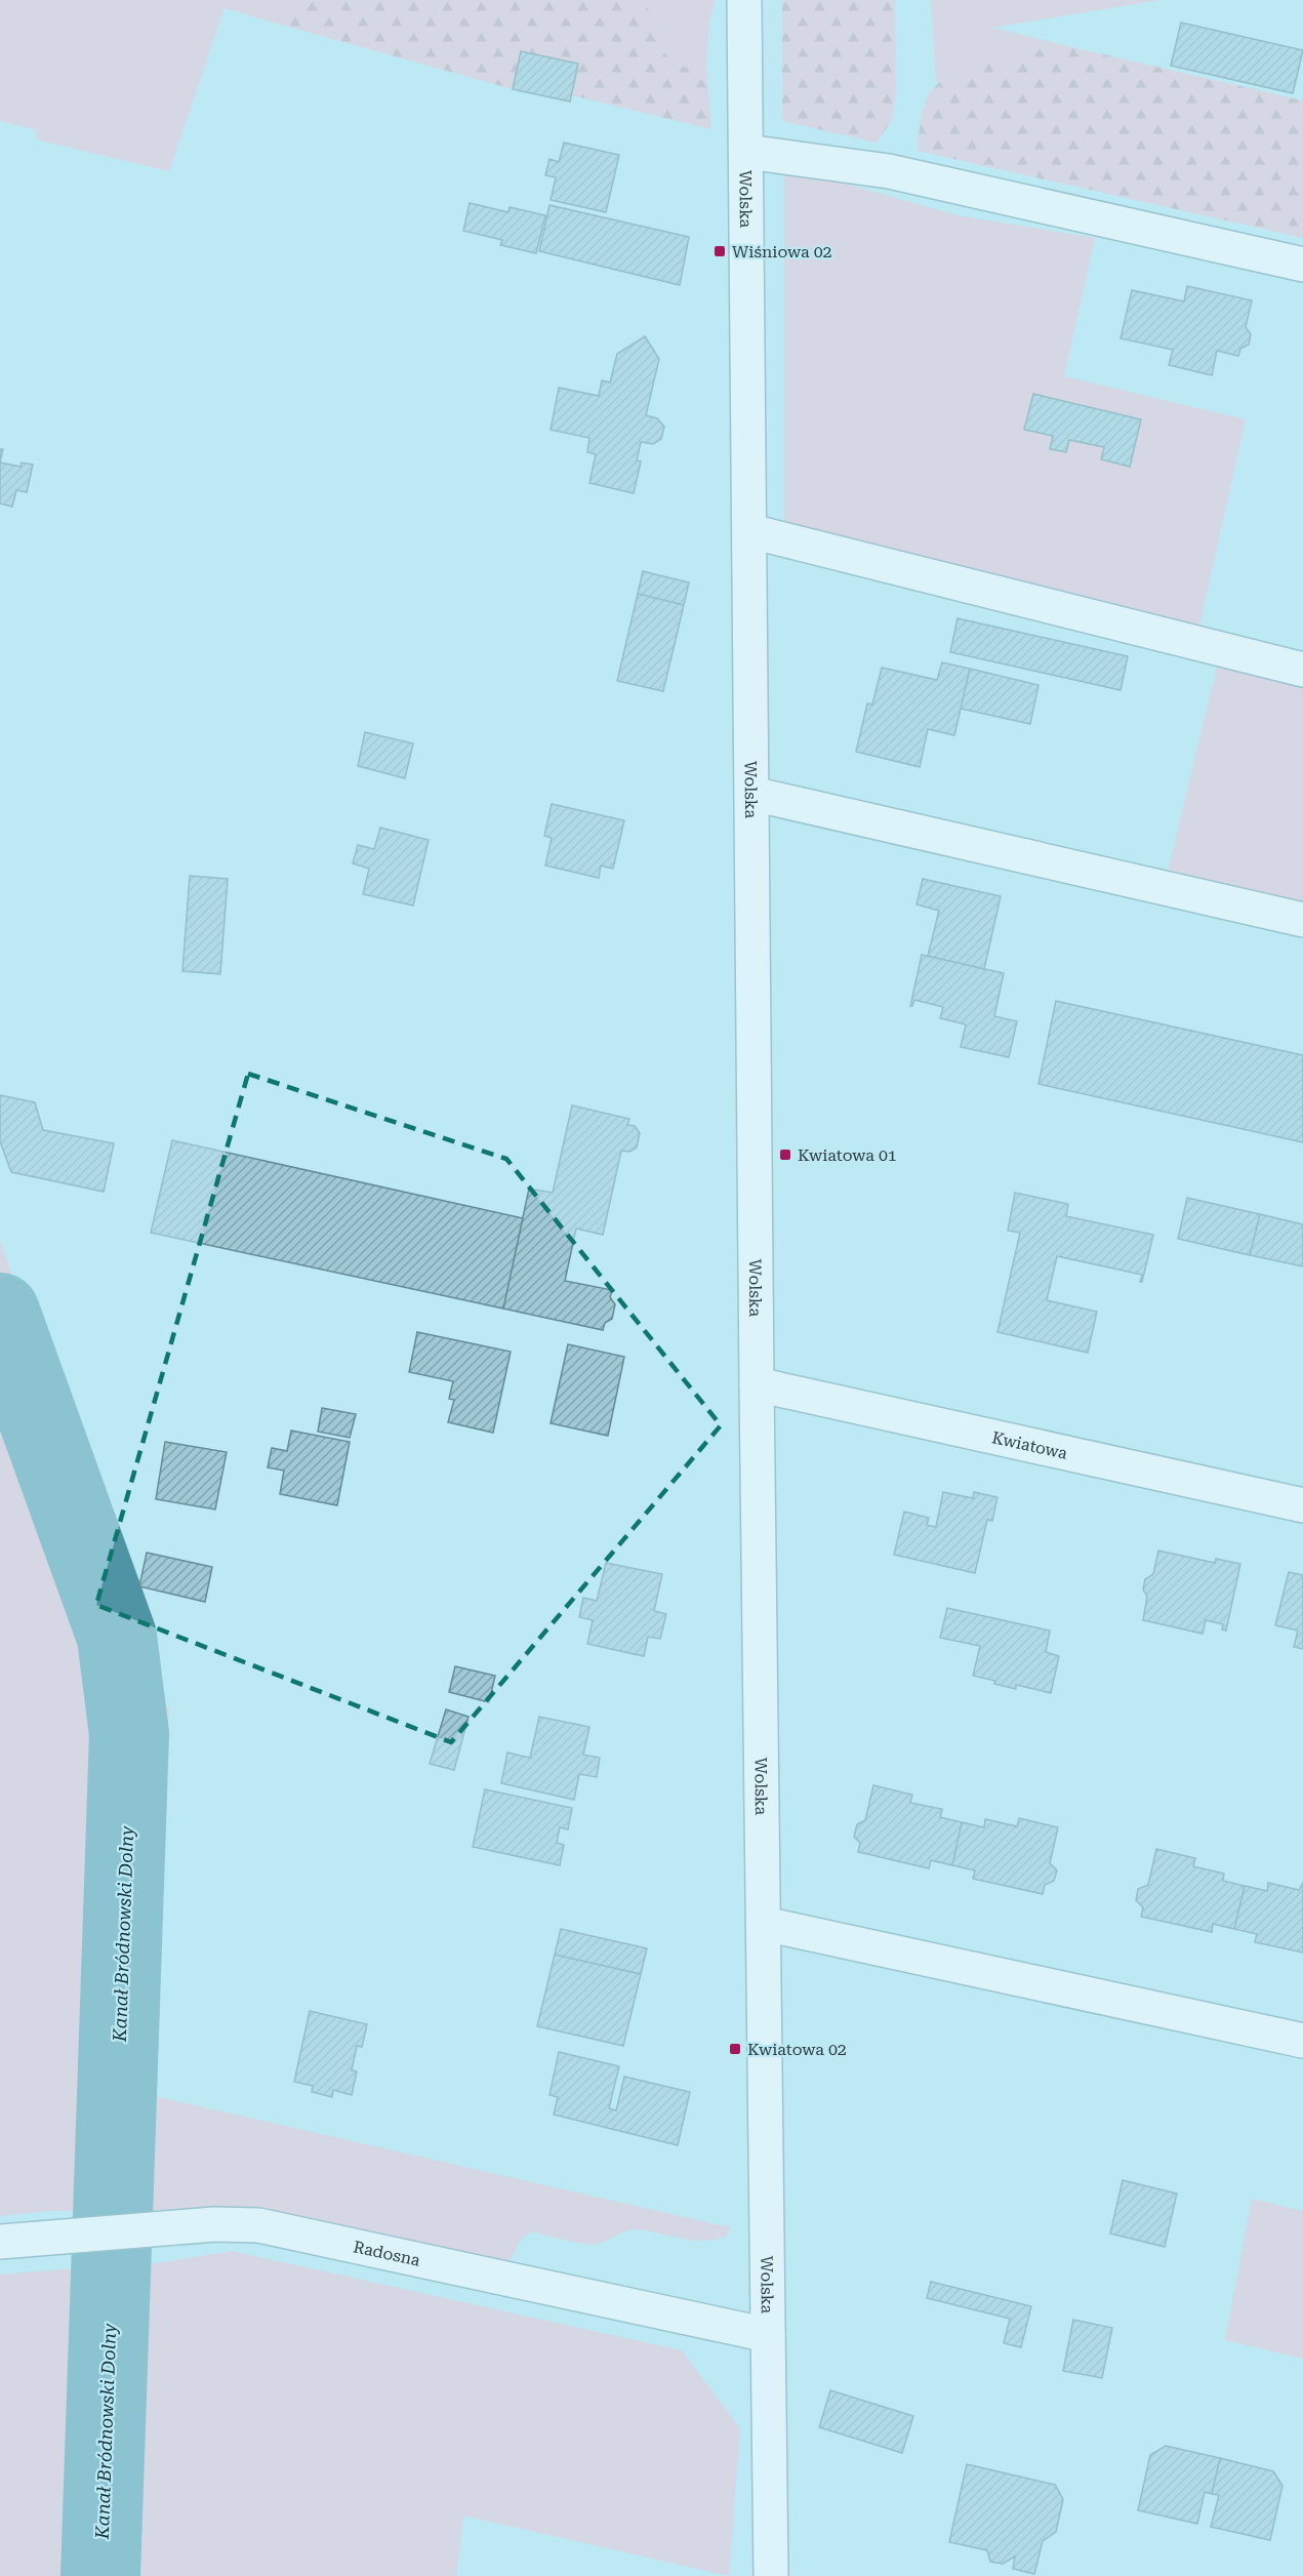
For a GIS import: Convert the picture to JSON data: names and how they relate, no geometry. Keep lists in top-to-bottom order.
{
  "streets": {
    "street": ["Wolska", "Kwiatowa", "Radosna"]
  },
  "crossings": [
    ["Wolska", "Kwiatowa"],
    ["Wolska", "Radosna"]
  ],
  "water": ["Kanał Bródnowski Dolny"],
  "places": {
    "transit": ["Wiśniowa 02", "Kwiatowa 01", "Kwiatowa 02"]
  }
}
